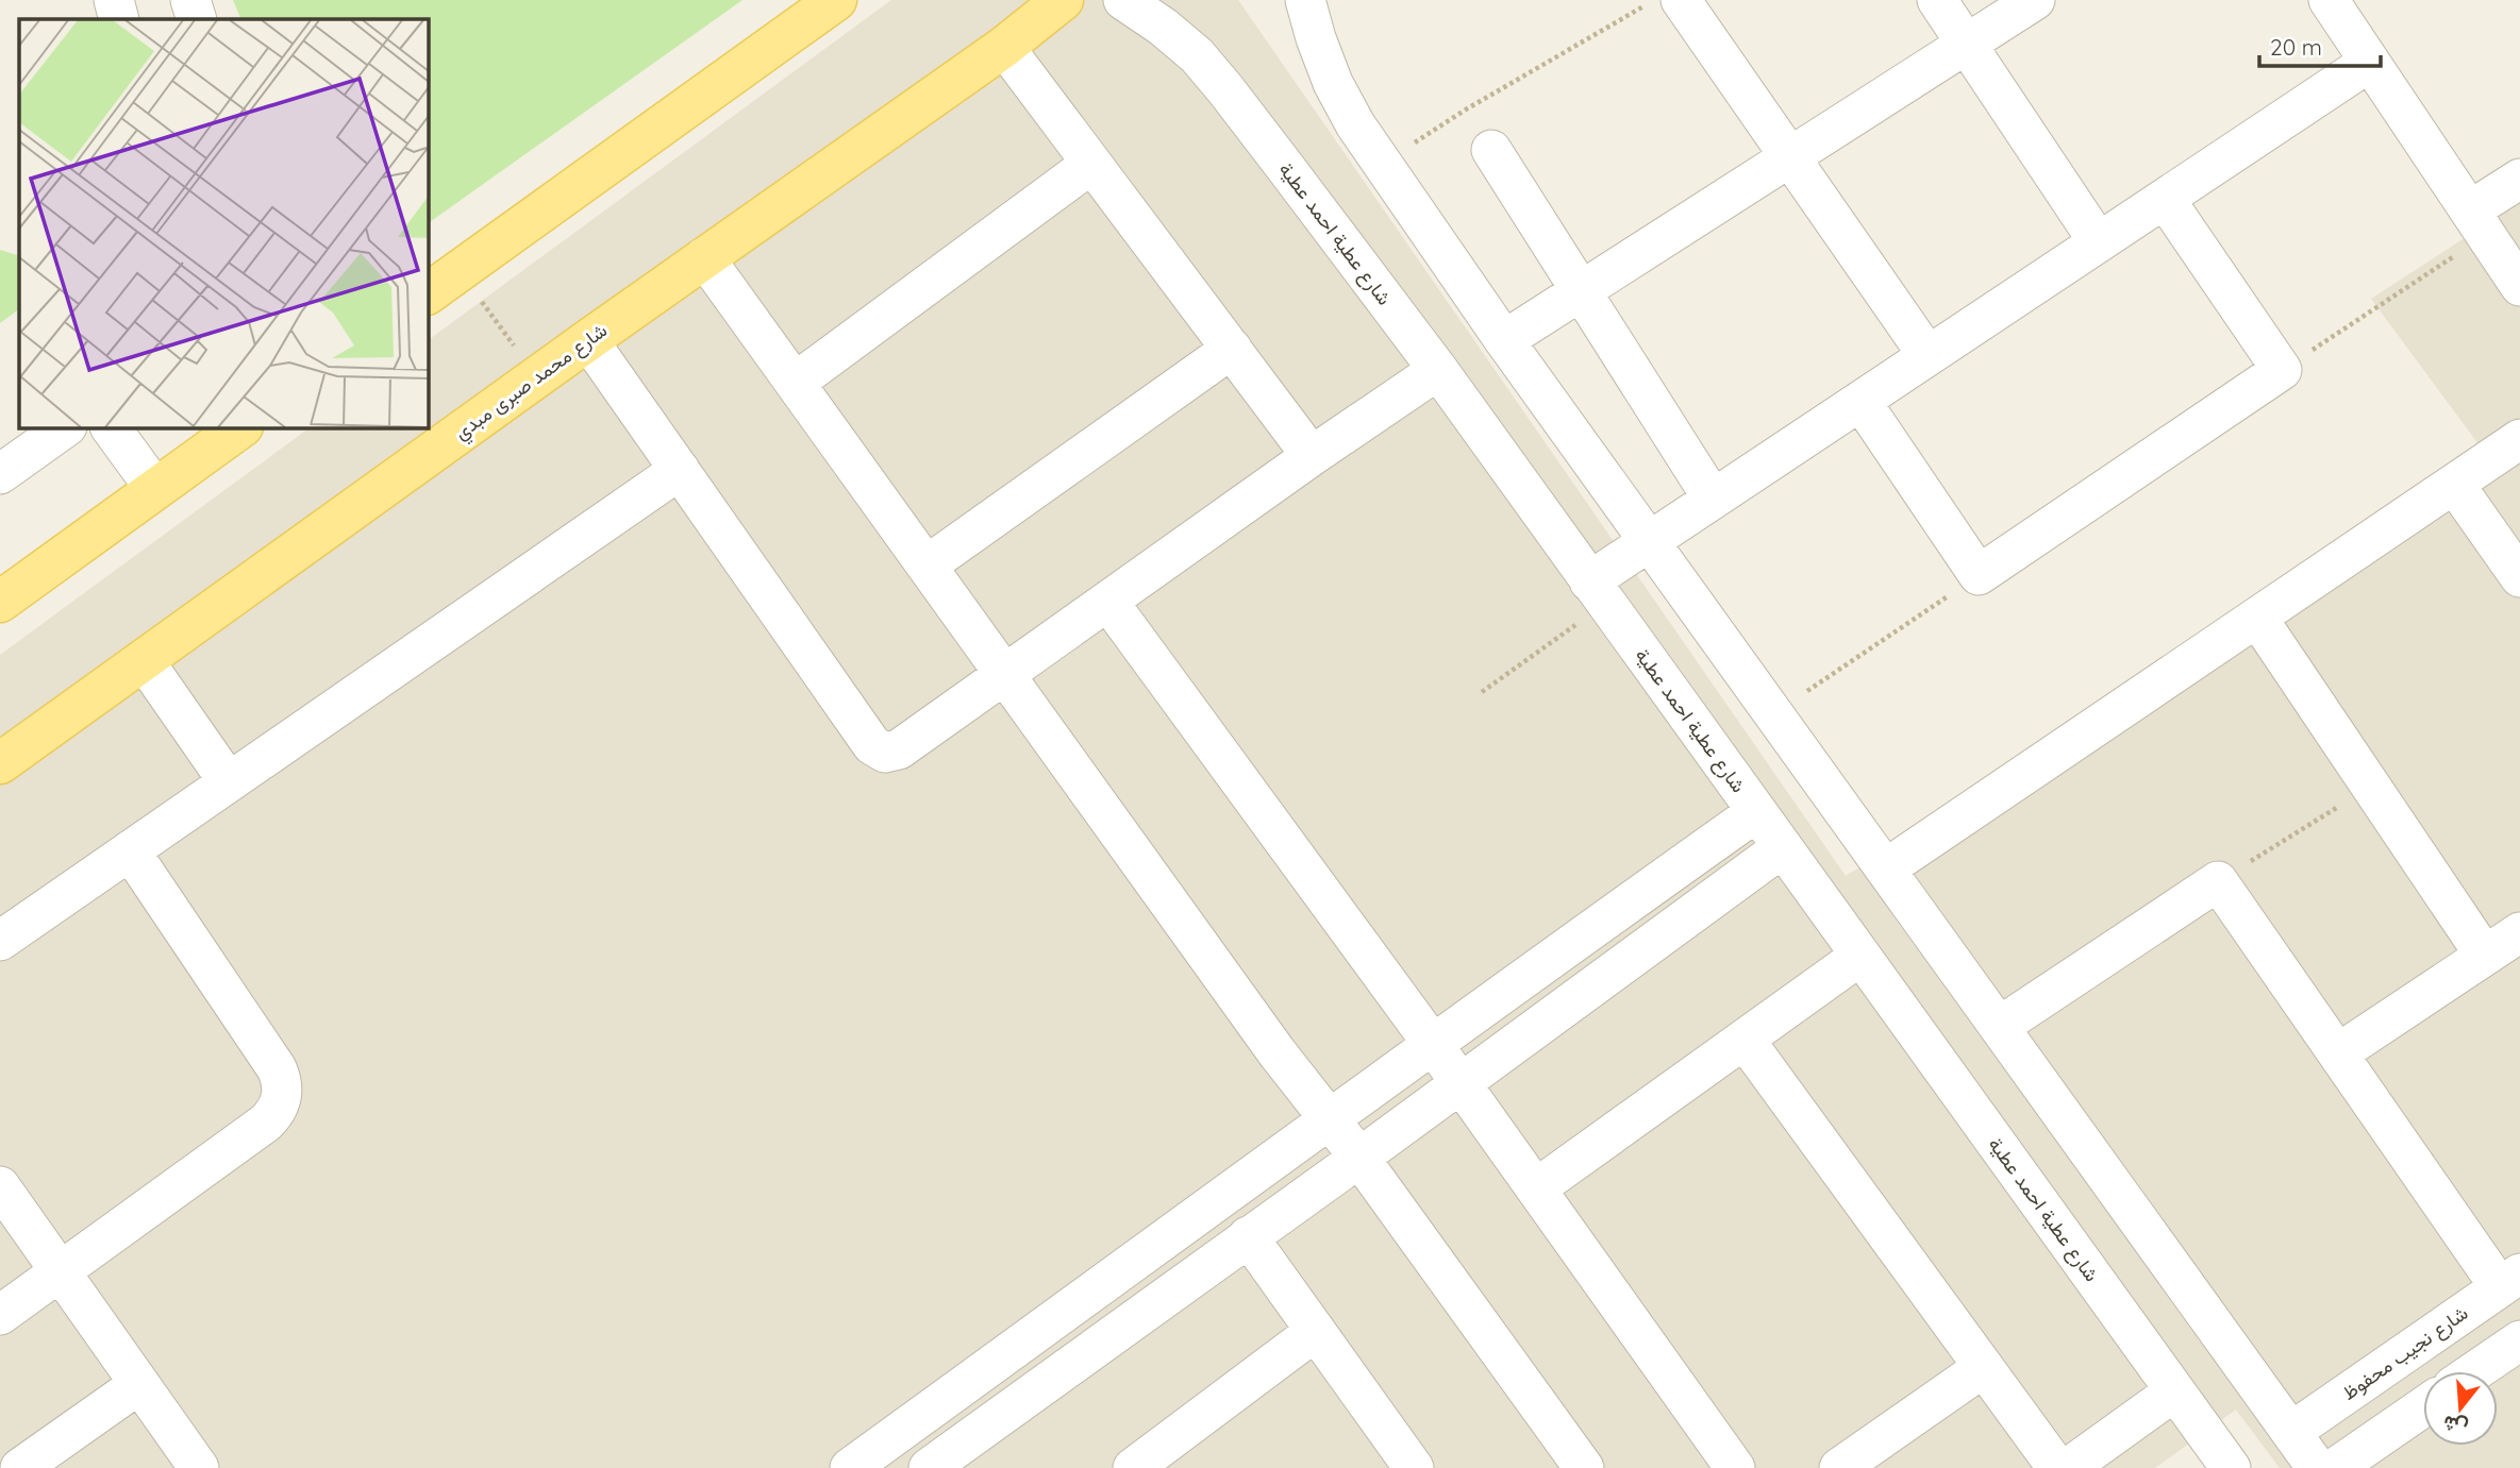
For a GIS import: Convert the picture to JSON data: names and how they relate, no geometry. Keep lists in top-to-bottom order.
{
  "streets": {
    "main road": ["شارع محمد صبرى مبدي"],
    "street": ["شارع عطية احمد عطية", "شارع نجيب محفوظ"]
  },
  "scale_bar": "20 m",
  "north": "bottom"
}
